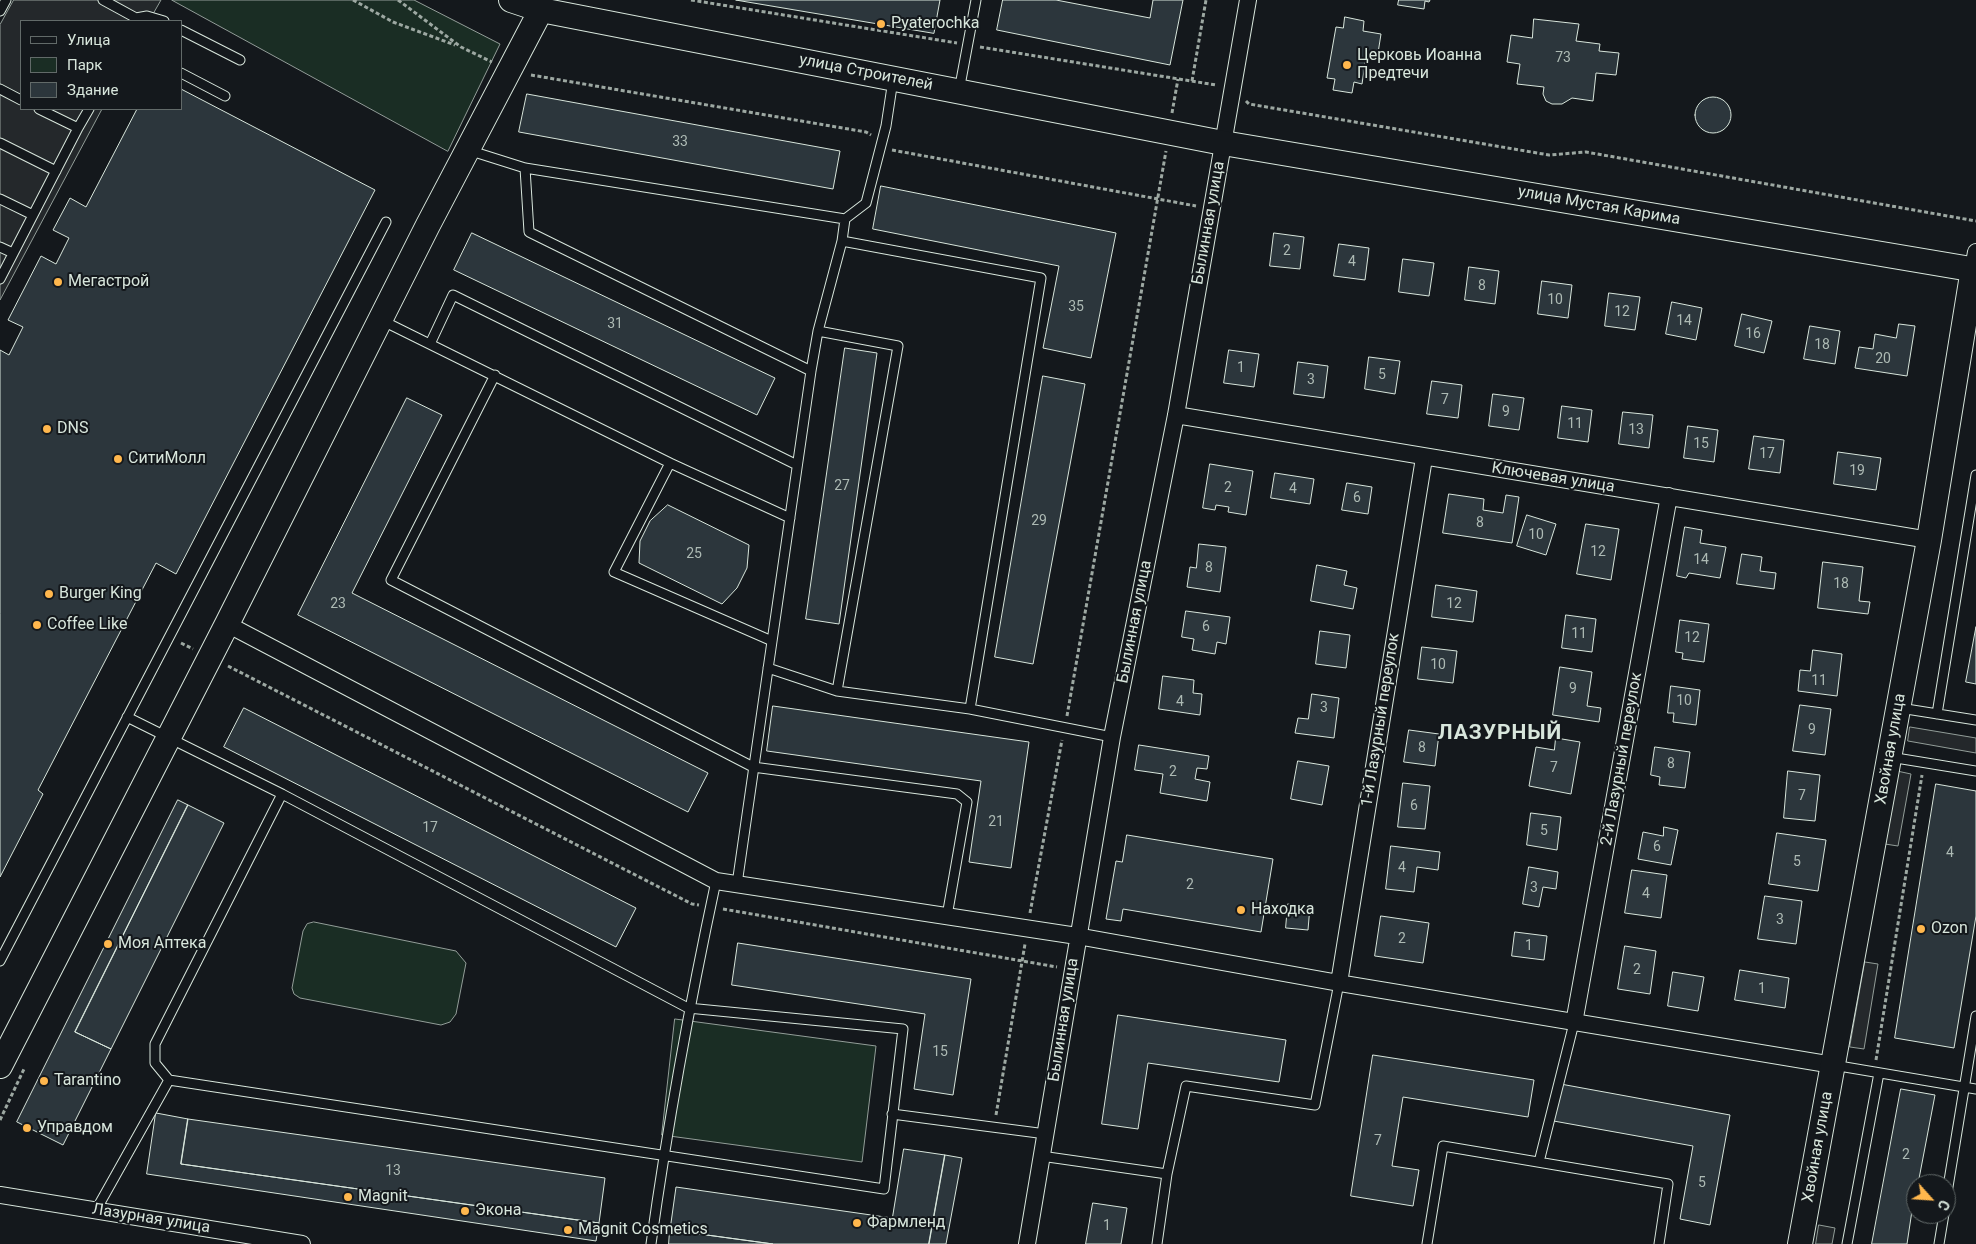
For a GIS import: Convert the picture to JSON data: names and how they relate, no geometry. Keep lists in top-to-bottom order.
{
  "streets": {
    "street": [
      "улица Строителей",
      "улица Мустая Карима",
      "Былинная улица",
      "Ключевая улица",
      "1-й Лазурный переулок",
      "Хвойная улица",
      "2-й Лазурный переулок",
      "Лазурная улица"
    ]
  },
  "crossings": [
    ["улица Строителей", "улица Мустая Карима"],
    ["улица Строителей", "Былинная улица"],
    ["улица Мустая Карима", "Былинная улица"],
    ["улица Мустая Карима", "Хвойная улица"],
    ["Былинная улица", "Ключевая улица"],
    ["Ключевая улица", "1-й Лазурный переулок"],
    ["Ключевая улица", "Хвойная улица"],
    ["Ключевая улица", "2-й Лазурный переулок"]
  ],
  "districts": ["ЛАЗУРНЫЙ"],
  "places": [
    "Pyaterochka",
    "Церковь Иоанна Предтечи",
    "Мегастрой",
    "DNS",
    "СитиМолл",
    "Burger King",
    "Coffee Like",
    "Находка",
    "Ozon",
    "Моя Аптека",
    "Tarantino",
    "Управдом",
    "Magnit",
    "Экона",
    "Фармленд",
    "Magnit Cosmetics"
  ],
  "house_numbers": [
    "73",
    "33",
    "2",
    "4",
    "8",
    "10",
    "35",
    "12",
    "14",
    "31",
    "16",
    "18",
    "20",
    "1",
    "5",
    "3",
    "7",
    "9",
    "11",
    "13",
    "15",
    "17",
    "19",
    "27",
    "2",
    "4",
    "6",
    "29",
    "8",
    "10",
    "12",
    "25",
    "14",
    "8",
    "18",
    "23",
    "12",
    "6",
    "11",
    "12",
    "10",
    "11",
    "9",
    "10",
    "4",
    "3",
    "9",
    "8",
    "8",
    "7",
    "2",
    "7",
    "6",
    "21",
    "17",
    "5",
    "6",
    "4",
    "5",
    "4",
    "2",
    "3",
    "4",
    "3",
    "2",
    "1",
    "2",
    "1",
    "15",
    "7",
    "2",
    "13",
    "5",
    "1"
  ],
  "legend": ["Улица", "Парк", "Здание"],
  "north": "bottom right"
}
